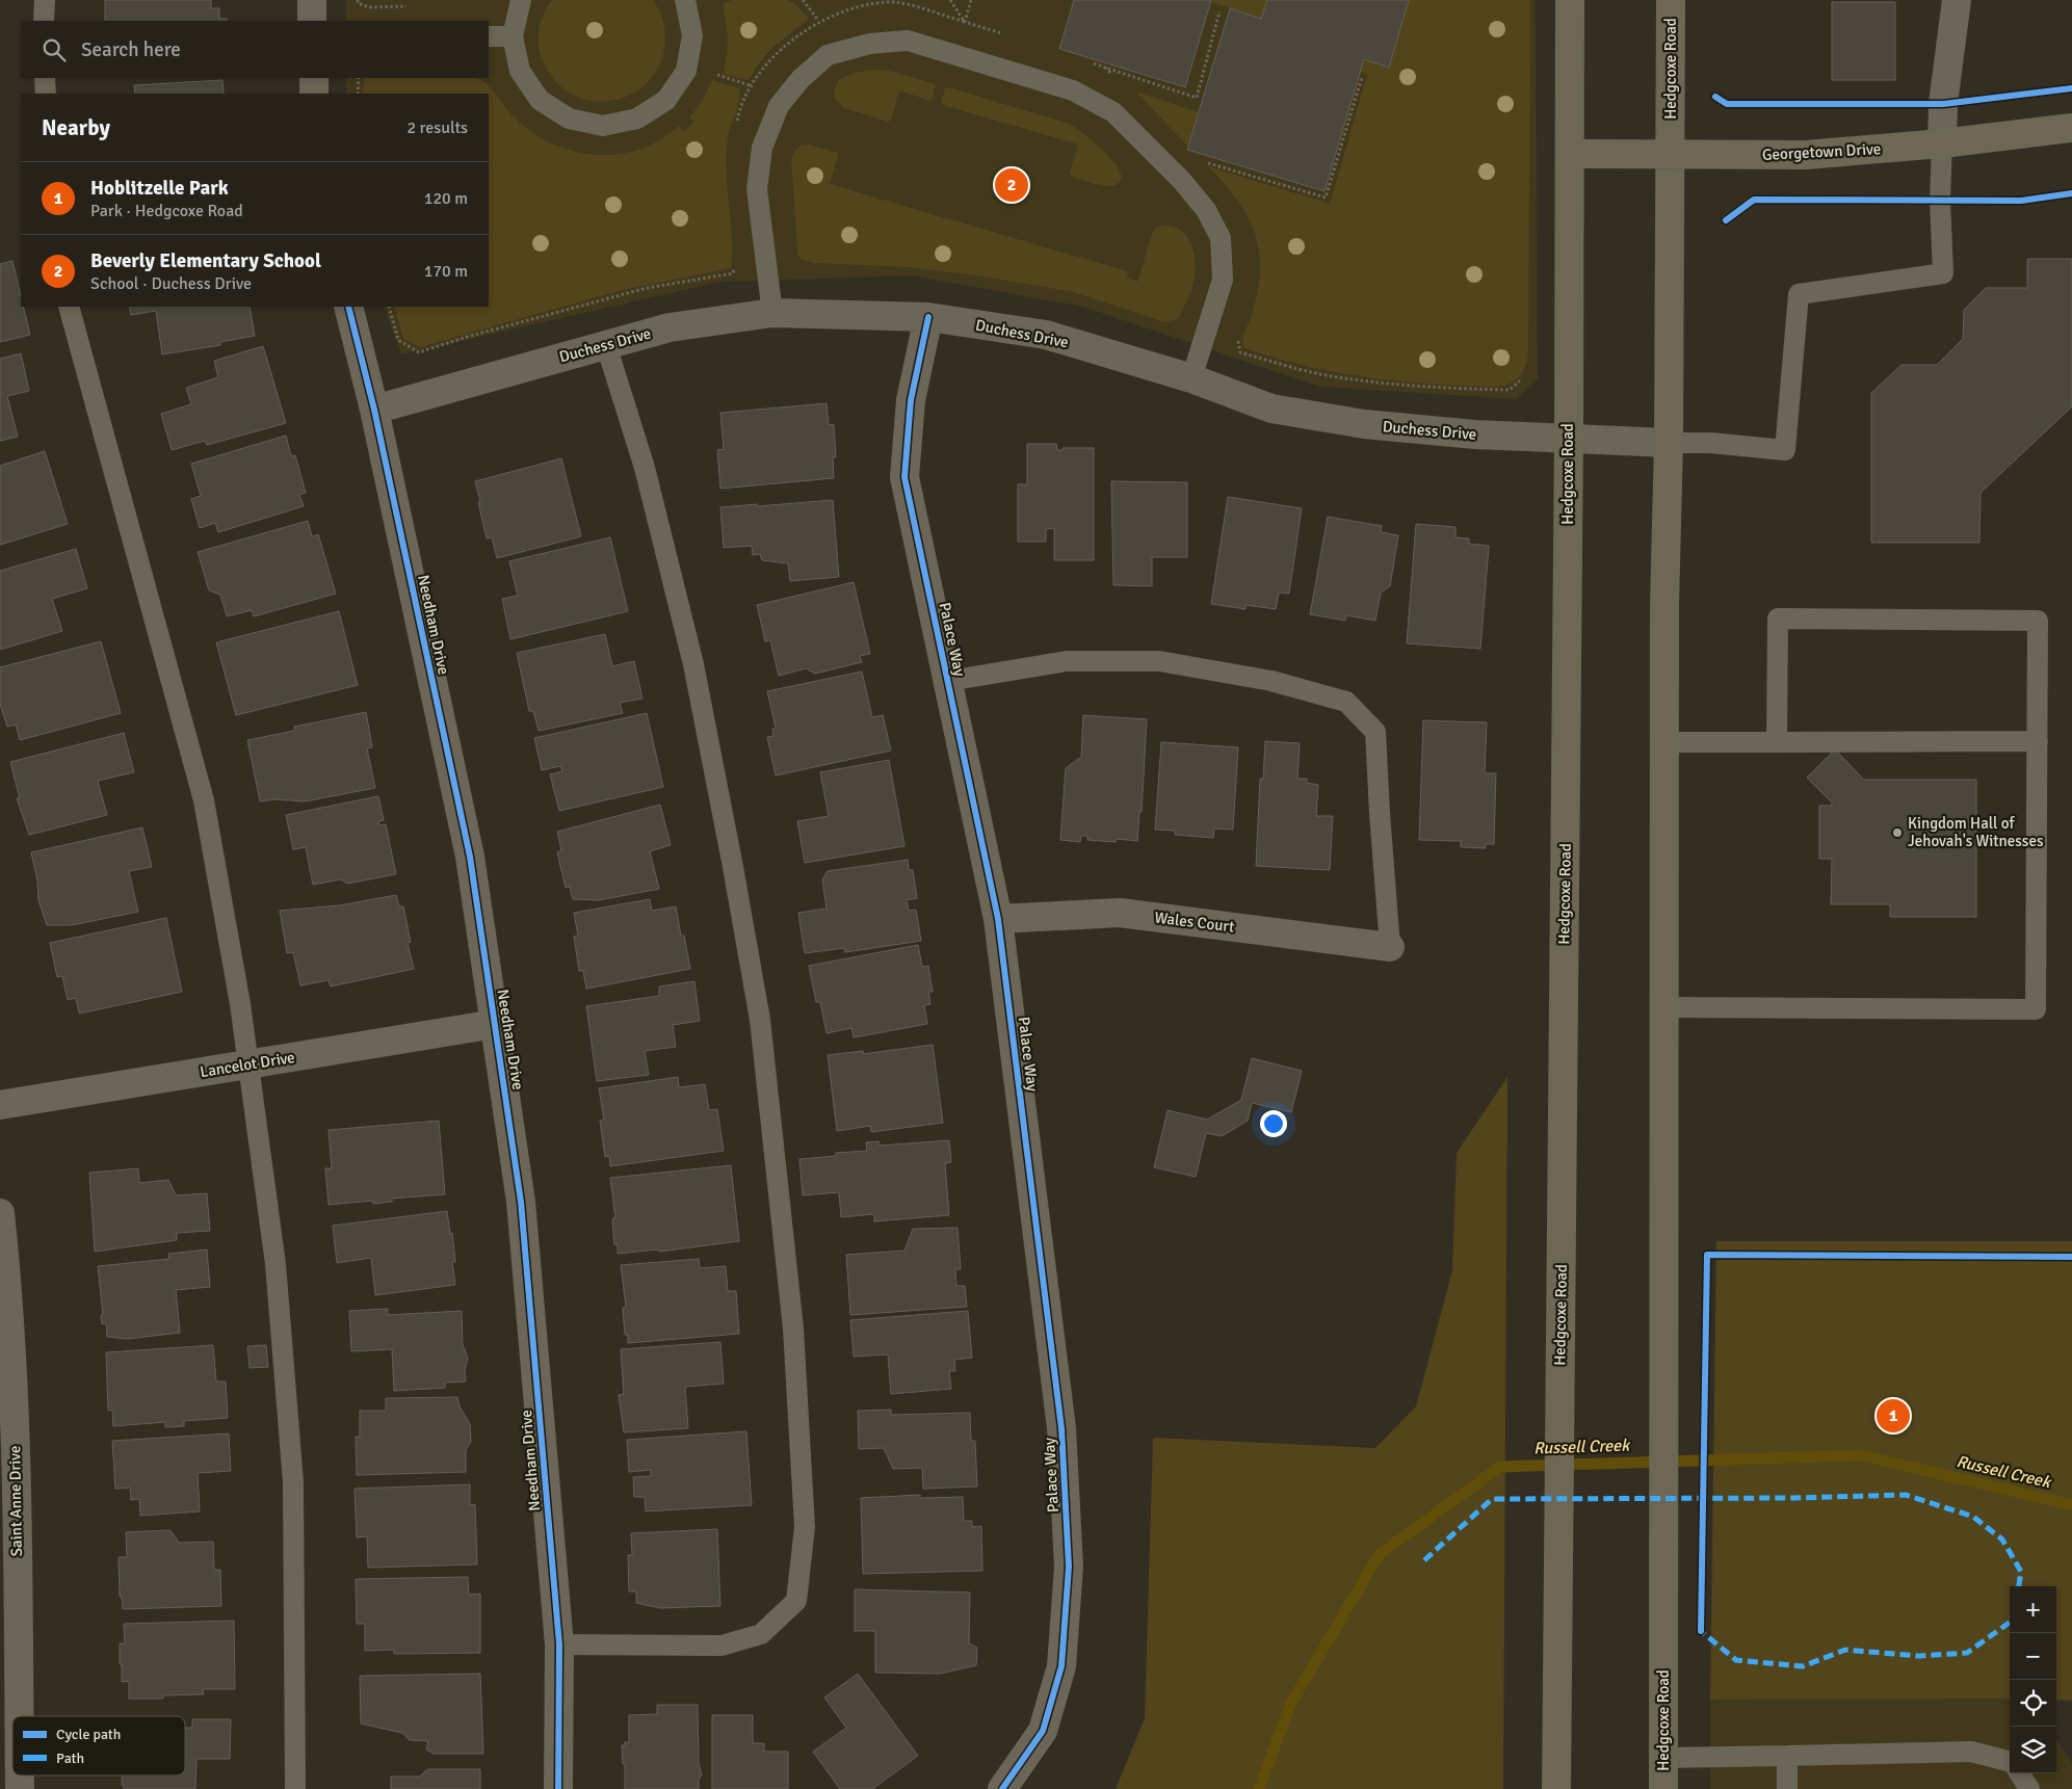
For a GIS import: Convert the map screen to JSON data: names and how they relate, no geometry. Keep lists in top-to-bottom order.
{
  "streets": {
    "main road": ["Hedgcoxe Road", "Georgetown Drive"],
    "street": [
      "Duchess Drive",
      "Needham Drive",
      "Palace Way",
      "Wales Court",
      "Lancelot Drive",
      "Saint Anne Drive"
    ]
  },
  "crossings": [
    ["Hedgcoxe Road", "Georgetown Drive"],
    ["Hedgcoxe Road", "Duchess Drive"],
    ["Duchess Drive", "Needham Drive"],
    ["Duchess Drive", "Palace Way"],
    ["Needham Drive", "Lancelot Drive"],
    ["Palace Way", "Wales Court"]
  ],
  "water": ["Russell Creek"],
  "places": ["Kingdom Hall of Jehovah's Witnesses"],
  "legend": ["Cycle path", "Path"],
  "page": {
    "search": "Search here",
    "heading": ["Nearby", "2 results"],
    "list": [
      {
        "mark": "1",
        "name": "Hoblitzelle Park",
        "note": "Park · Hedgcoxe Road",
        "value": "120 m"
      },
      {
        "mark": "2",
        "name": "Beverly Elementary School",
        "note": "School · Duchess Drive",
        "value": "170 m"
      }
    ],
    "pins": ["2", "1"],
    "map_buttons": ["+", "−"]
  }
}
